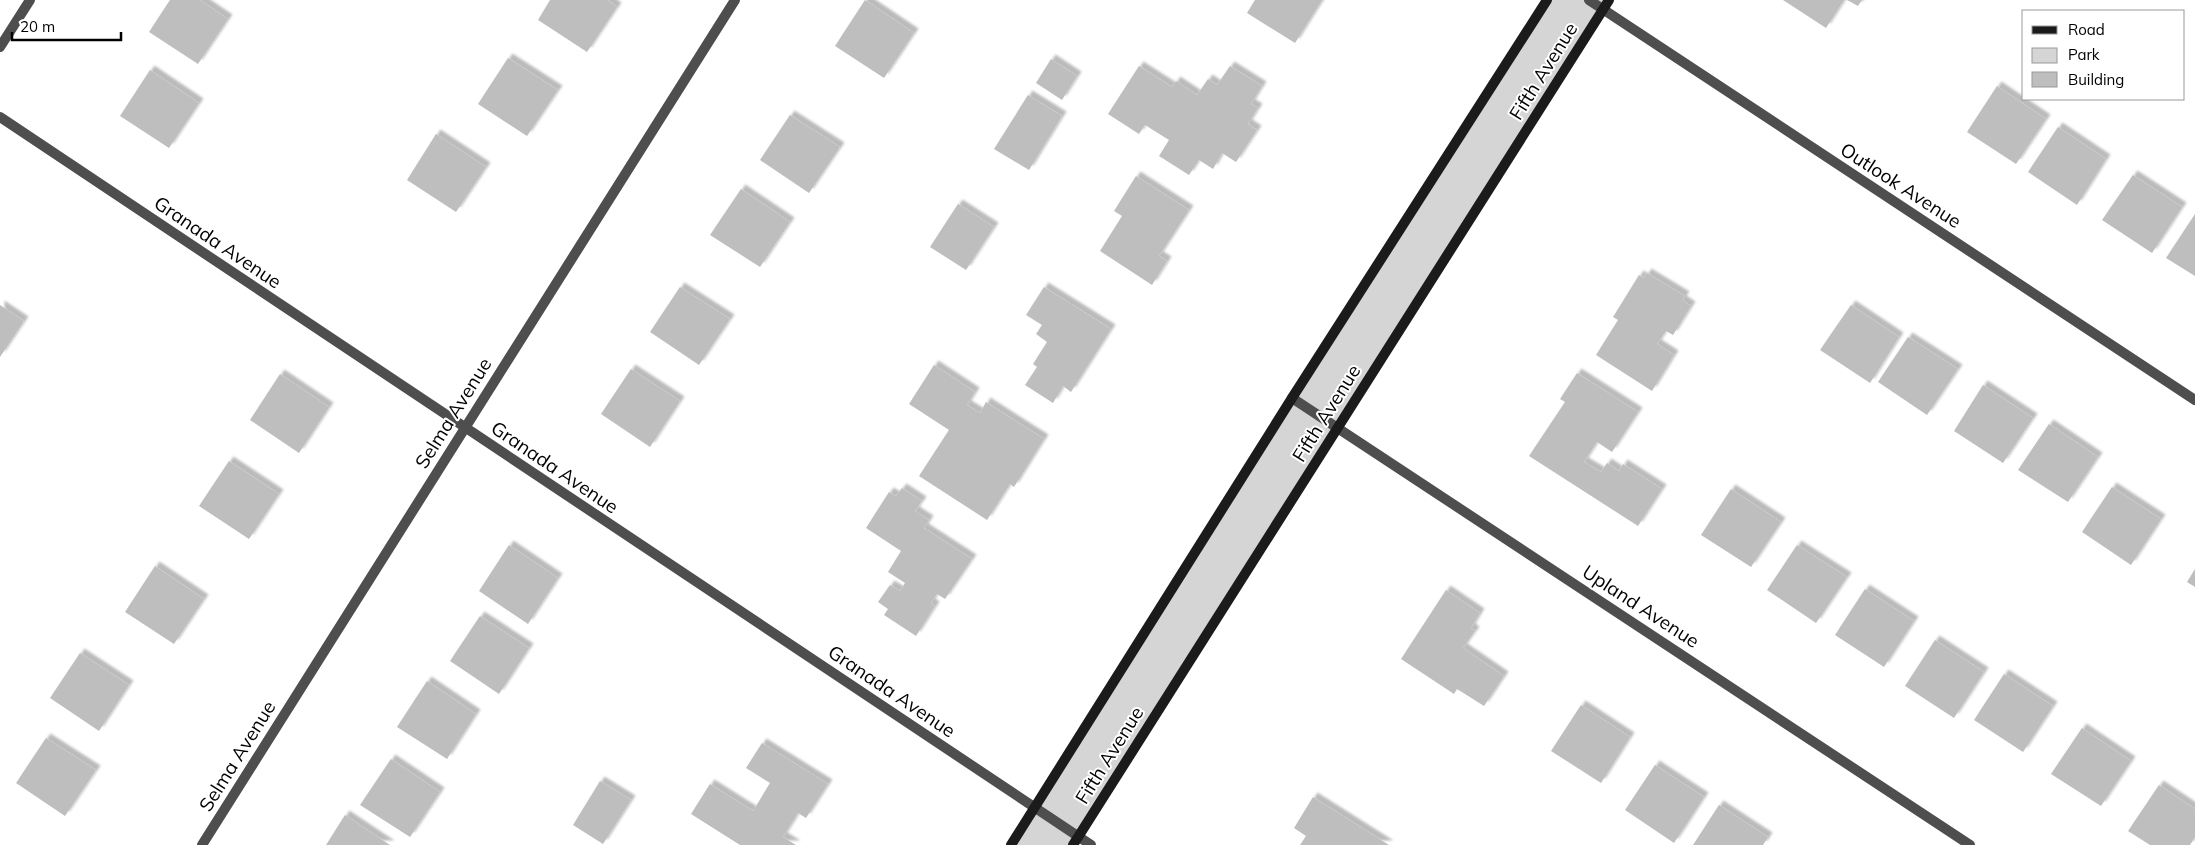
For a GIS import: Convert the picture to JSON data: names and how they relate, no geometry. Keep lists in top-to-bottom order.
{
  "streets": {
    "street": [
      "Fifth Avenue",
      "Outlook Avenue",
      "Granada Avenue",
      "Selma Avenue",
      "Upland Avenue"
    ]
  },
  "crossings": [
    ["Fifth Avenue", "Outlook Avenue"],
    ["Fifth Avenue", "Granada Avenue"],
    ["Fifth Avenue", "Upland Avenue"],
    ["Granada Avenue", "Selma Avenue"]
  ],
  "legend": ["Road", "Park", "Building"],
  "scale_bar": "20 m"
}
